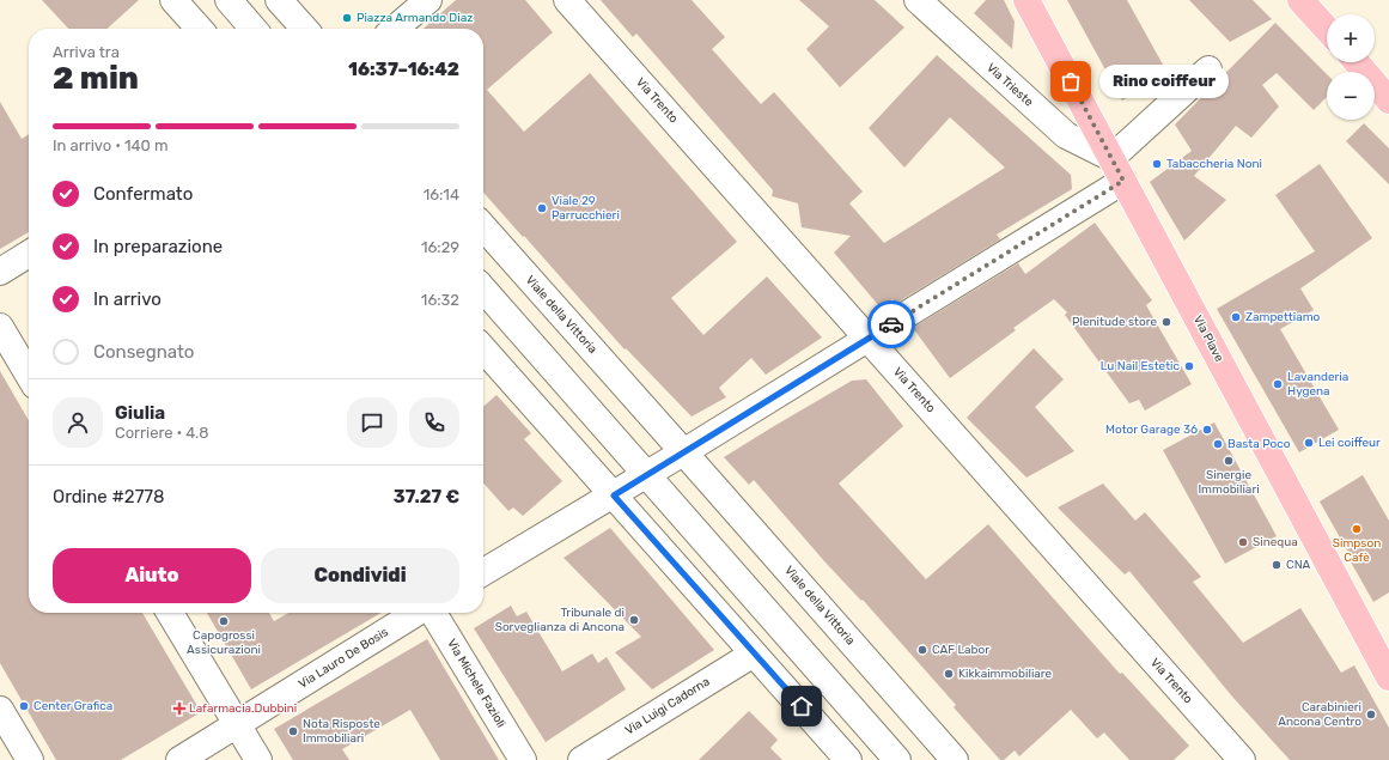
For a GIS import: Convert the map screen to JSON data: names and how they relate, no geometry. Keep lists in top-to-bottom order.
{
  "streets": {
    "main road": ["Via Piave"],
    "street": [
      "Via Trieste",
      "Via Trento",
      "Viale della Vittoria",
      "Via Lauro De Bosis",
      "Via Michele Fazioli",
      "Via Luigi Cadorna"
    ]
  },
  "crossings": [
    ["Via Trieste", "Via Piave"]
  ],
  "places": {
    "other": [
      "Piazza Armando Diaz",
      "Rino coiffeur",
      "Tabaccheria Noni",
      "Viale 29 Parrucchieri",
      "Zampettiamo",
      "Plenitude store",
      "Lu Nail Estetic",
      "Lavanderia Hygena",
      "Motor Garage 36",
      "Lei coiffeur",
      "Basta Poco",
      "Sinergie Immobiliari",
      "Simpson Cafè",
      "Sinequa",
      "CNA",
      "Tribunale di Sorveglianza di Ancona",
      "Capogrossi Assicurazioni",
      "CAF Labor",
      "Kikkaimmobiliare",
      "Center Grafica",
      "Carabinieri Ancona Centro",
      "Nota Risposte Immobiliari"
    ],
    "health": ["Lafarmacia.Dubbini"]
  },
  "page": {
    "map_buttons": ["+", "−"],
    "heading": ["2 min", "Arriva tra", "16:37–16:42"],
    "panel": [
      "Giulia",
      "Corriere · 4.8",
      "Ordine #2778",
      "37.27 €"
    ],
    "bubble": "Rino coiffeur",
    "bar": "In arrivo · 140 m",
    "list": [
      ["Confermato", "16:14"],
      ["In preparazione", "16:29"],
      ["In arrivo", "16:32"],
      "Consegnato"
    ],
    "buttons": ["Aiuto", "Condividi"]
  }
}
